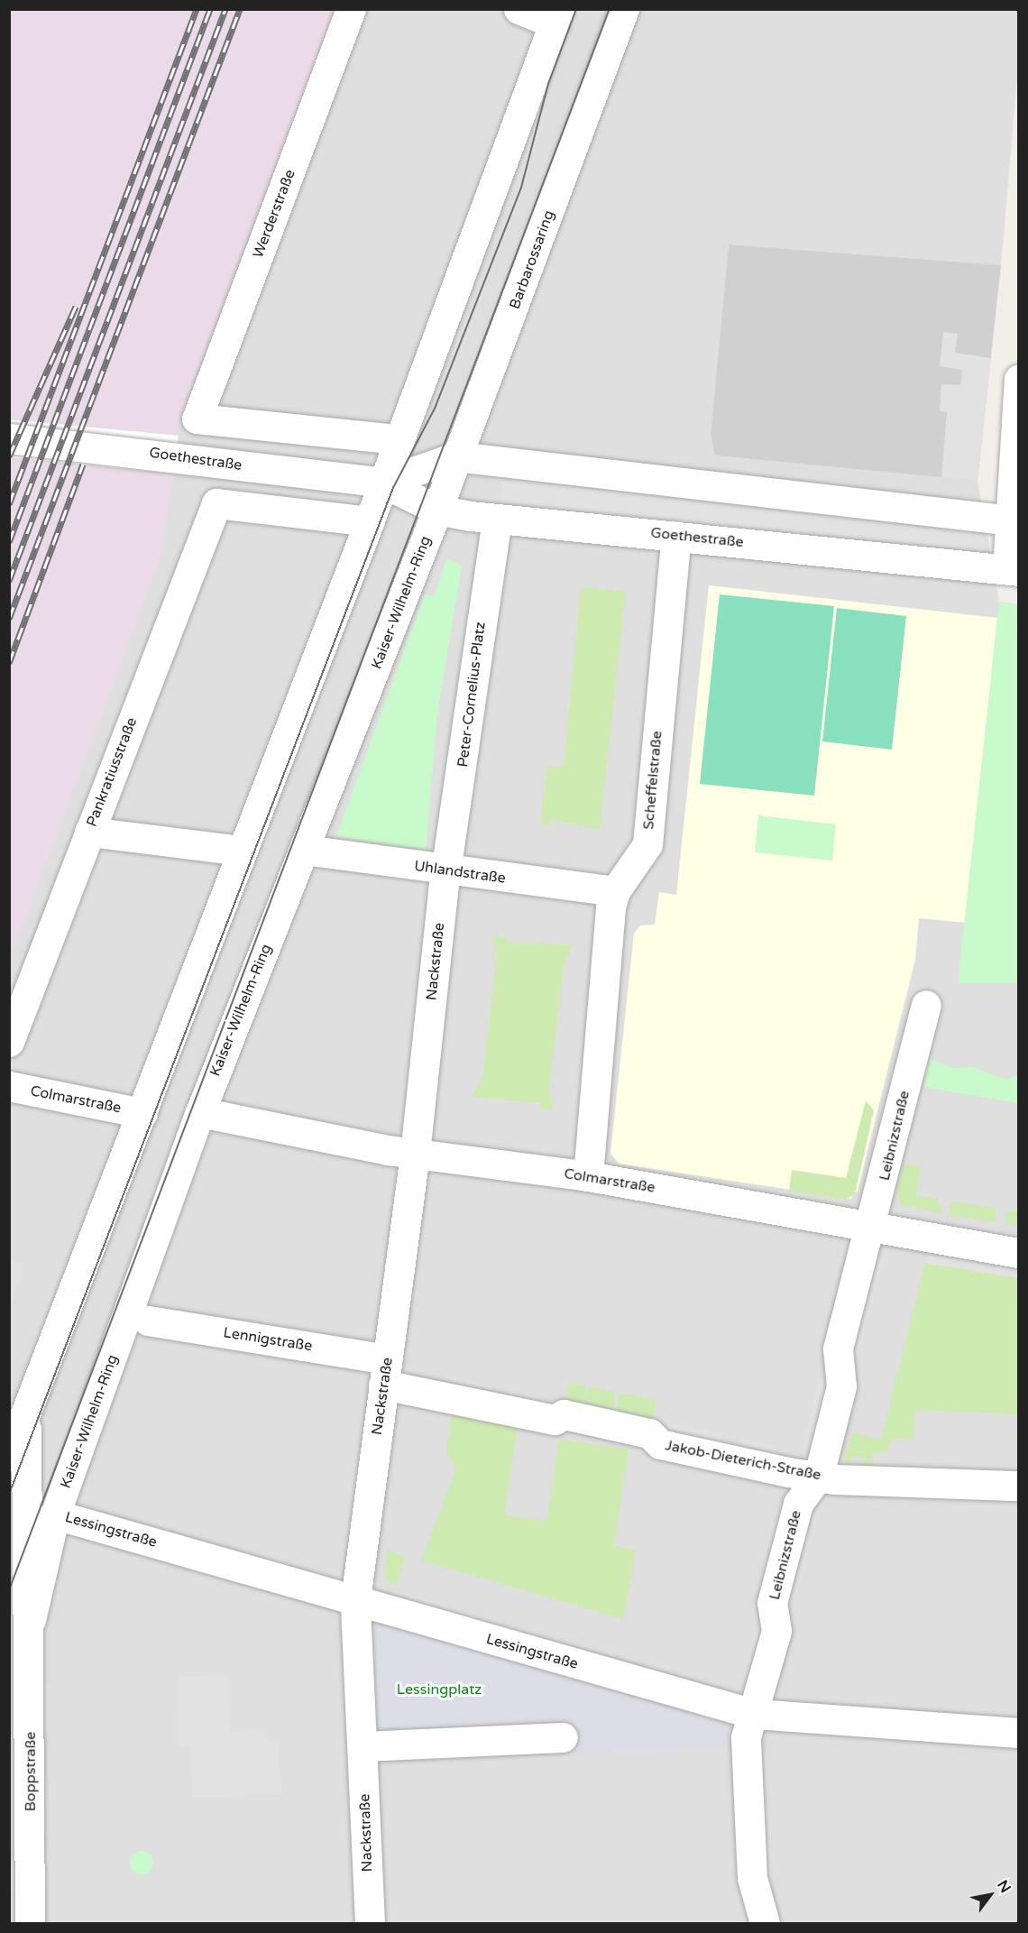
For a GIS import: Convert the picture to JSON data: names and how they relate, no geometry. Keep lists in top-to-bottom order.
{
  "streets": {
    "street": [
      "Werderstraße",
      "Barbarossaring",
      "Goethestraße",
      "Kaiser-Wilhelm-Ring",
      "Peter-Cornelius-Platz",
      "Pankratiusstraße",
      "Scheffelstraße",
      "Uhlandstraße",
      "Nackstraße",
      "Colmarstraße",
      "Leibnizstraße",
      "Lennigstraße",
      "Jakob-Dieterich-Straße",
      "Lessingstraße",
      "Boppstraße"
    ]
  },
  "crossings": [
    ["Barbarossaring", "Goethestraße"],
    ["Barbarossaring", "Kaiser-Wilhelm-Ring"],
    ["Goethestraße", "Kaiser-Wilhelm-Ring"],
    ["Goethestraße", "Peter-Cornelius-Platz"],
    ["Goethestraße", "Scheffelstraße"],
    ["Kaiser-Wilhelm-Ring", "Uhlandstraße"],
    ["Kaiser-Wilhelm-Ring", "Colmarstraße"],
    ["Kaiser-Wilhelm-Ring", "Lessingstraße"],
    ["Kaiser-Wilhelm-Ring", "Boppstraße"],
    ["Peter-Cornelius-Platz", "Uhlandstraße"],
    ["Peter-Cornelius-Platz", "Nackstraße"],
    ["Scheffelstraße", "Uhlandstraße"],
    ["Scheffelstraße", "Colmarstraße"],
    ["Uhlandstraße", "Nackstraße"],
    ["Nackstraße", "Colmarstraße"],
    ["Nackstraße", "Lennigstraße"],
    ["Nackstraße", "Jakob-Dieterich-Straße"],
    ["Nackstraße", "Lessingstraße"],
    ["Colmarstraße", "Leibnizstraße"],
    ["Leibnizstraße", "Jakob-Dieterich-Straße"],
    ["Leibnizstraße", "Lessingstraße"],
    ["Lennigstraße", "Jakob-Dieterich-Straße"],
    ["Lessingstraße", "Boppstraße"]
  ],
  "parks": ["Lessingplatz"],
  "north": "top right"
}
